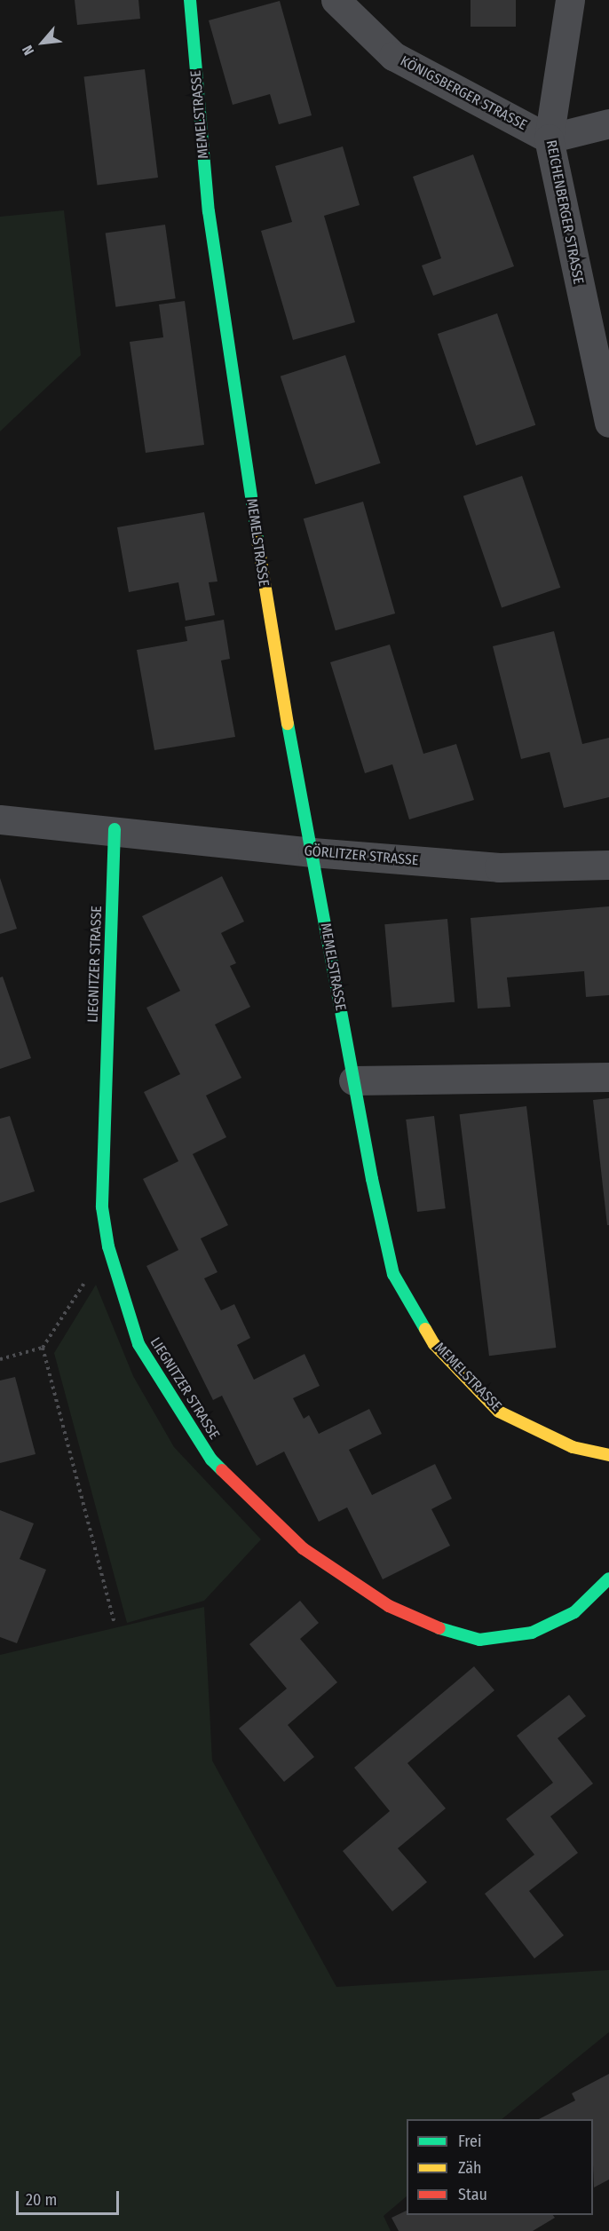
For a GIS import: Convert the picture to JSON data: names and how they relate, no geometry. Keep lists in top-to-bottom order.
{
  "streets": {
    "street": [
      "KÖNIGSBERGER STRASSE",
      "MEMELSTRASSE",
      "REICHENBERGER STRASSE",
      "GÖRLITZER STRASSE",
      "LIEGNITZER STRASSE"
    ]
  },
  "crossings": [
    ["KÖNIGSBERGER STRASSE", "REICHENBERGER STRASSE"],
    ["MEMELSTRASSE", "GÖRLITZER STRASSE"],
    ["GÖRLITZER STRASSE", "LIEGNITZER STRASSE"]
  ],
  "legend": ["Frei", "Zäh", "Stau"],
  "scale_bar": "20 m",
  "north": "bottom left"
}
